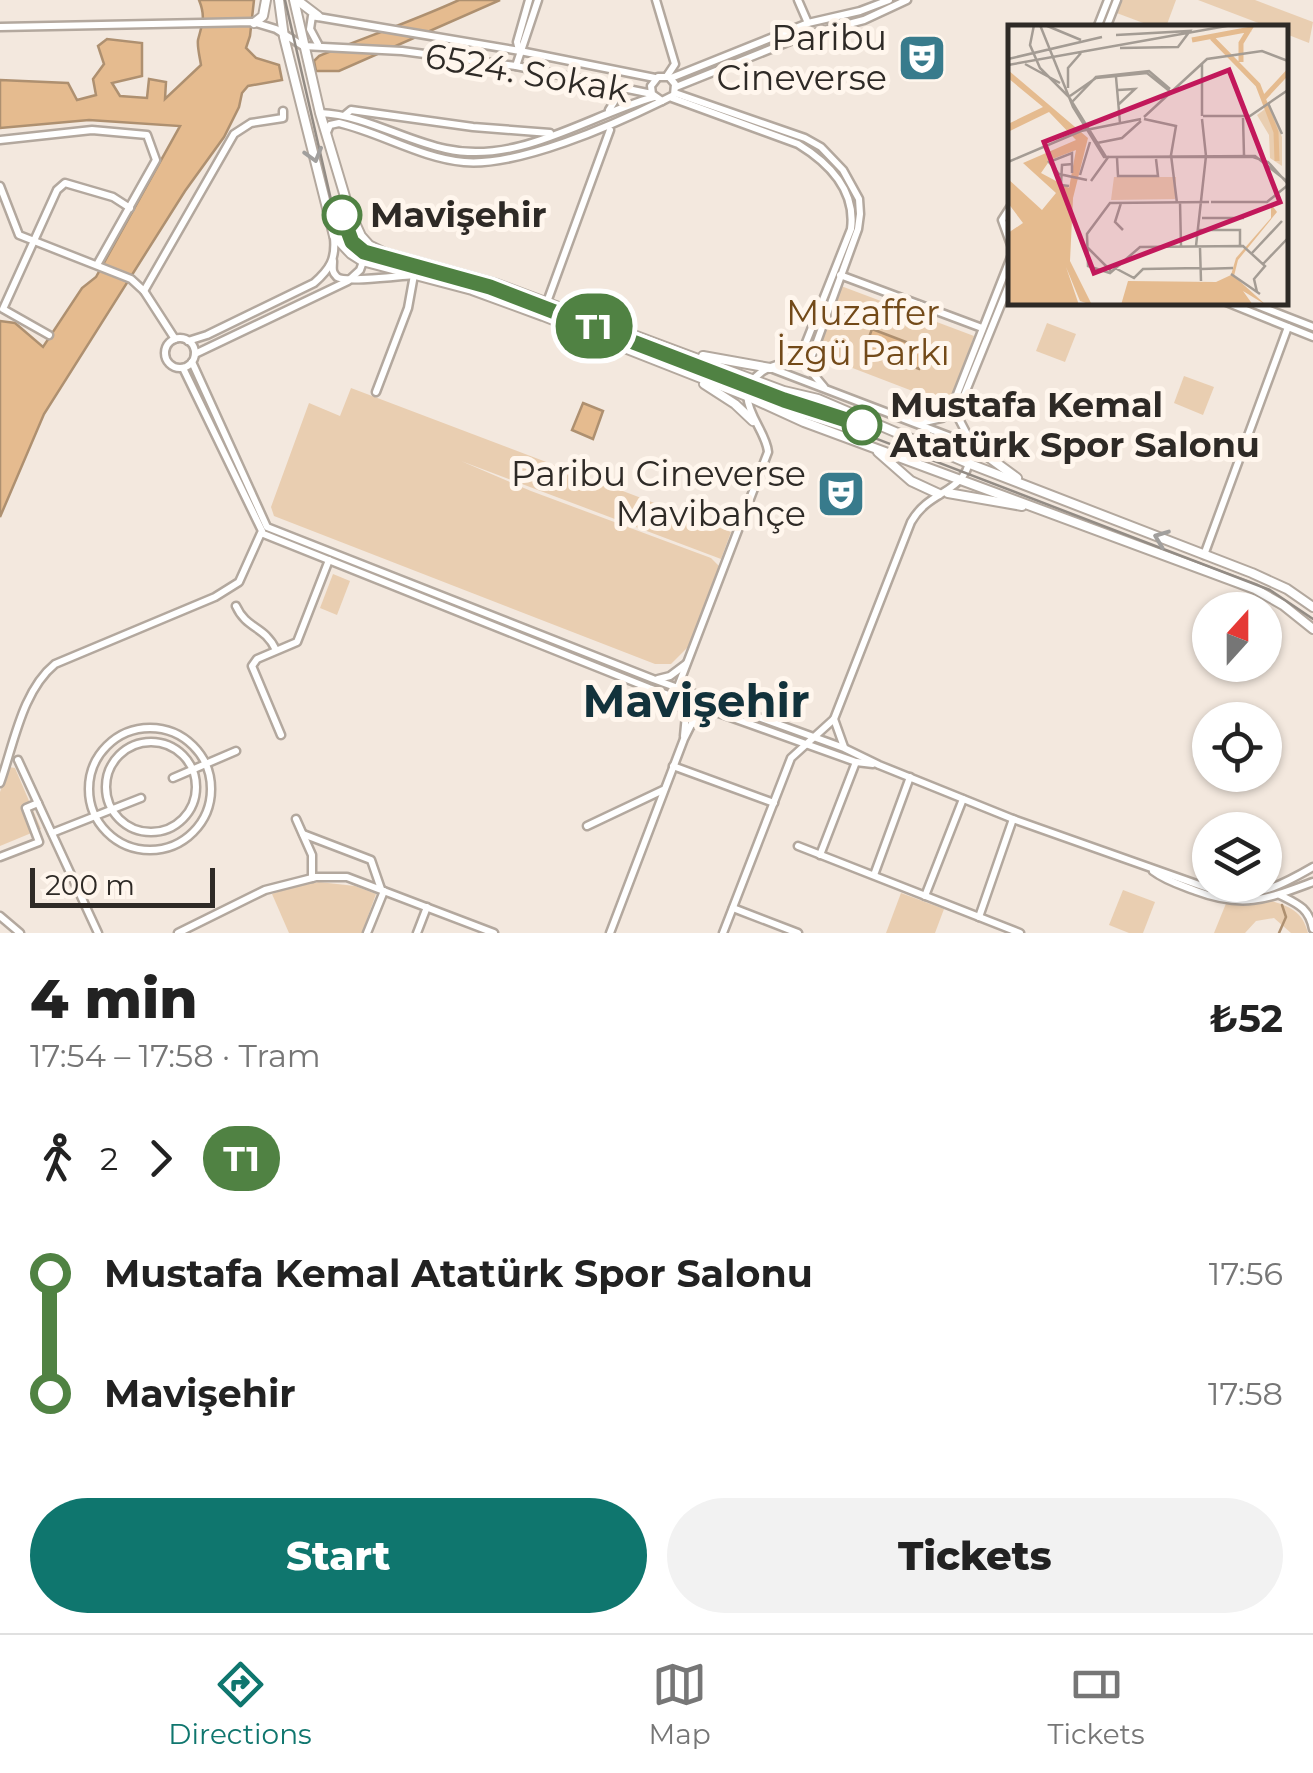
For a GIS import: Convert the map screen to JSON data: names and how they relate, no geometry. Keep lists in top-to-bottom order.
{
  "streets": {
    "street": ["6524. Sokak"]
  },
  "districts": ["Mavişehir"],
  "parks": ["Muzaffer İzgü Parkı"],
  "places": {
    "theatre": ["Paribu Cineverse", "Paribu Cineverse Mavibahçe"],
    "other": ["Mavişehir", "Mustafa Kemal Atatürk Spor Salonu"]
  },
  "lines": ["tram line T1"],
  "scale_bar": "200 m",
  "north": "top",
  "page": {
    "on_map": "T1",
    "scale": "200 m",
    "heading": ["4 min", "17:54 – 17:58 · Tram", "₺52"],
    "legs": ["2", "T1"],
    "list": [
      {
        "name": "Mustafa Kemal Atatürk Spor Salonu",
        "value": "17:56"
      },
      {
        "name": "Mavişehir",
        "value": "17:58"
      }
    ],
    "buttons": ["Start", "Tickets"],
    "tabs": ["Directions", "Map", "Tickets"]
  }
}
